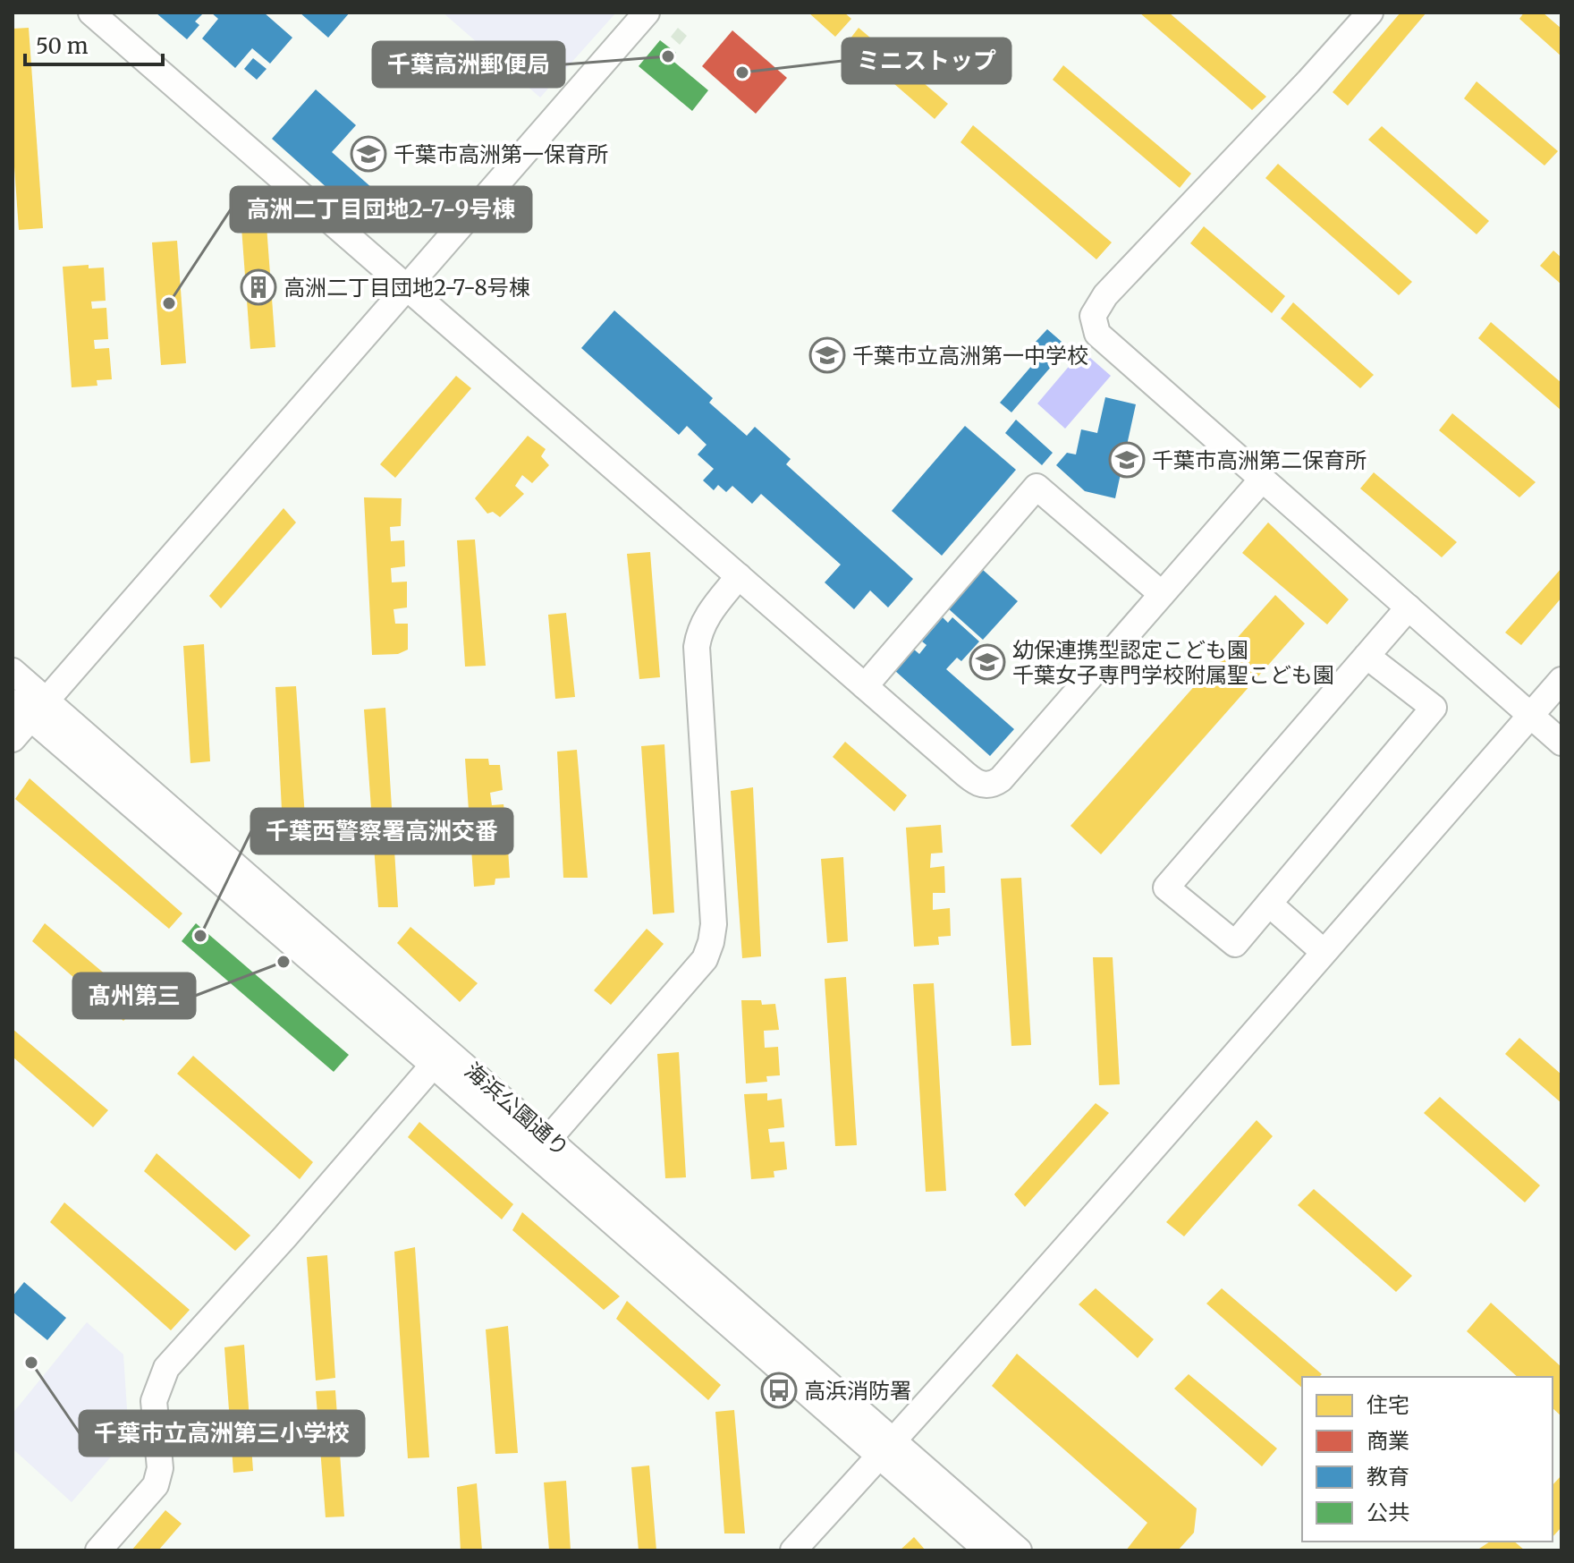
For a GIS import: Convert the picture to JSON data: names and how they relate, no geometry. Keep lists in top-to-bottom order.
{
  "streets": {
    "street": ["海浜公園通り"]
  },
  "places": {
    "other": [
      "千葉高洲郵便局",
      "ミニストップ",
      "高洲二丁目団地2-7-9号棟",
      "千葉西警察署高洲交番",
      "髙州第三",
      "千葉市立高洲第三小学校"
    ],
    "school or university": [
      "千葉市高洲第一保育所",
      "千葉市立高洲第一中学校",
      "千葉市高洲第二保育所",
      "幼保連携型認定こども園 千葉女子専門学校附属聖こども園"
    ],
    "building": ["高洲二丁目団地2-7-8号棟"],
    "bus stop": ["高浜消防署"]
  },
  "legend": [
    "住宅",
    "商業",
    "教育",
    "公共"
  ],
  "scale_bar": "50 m"
}
